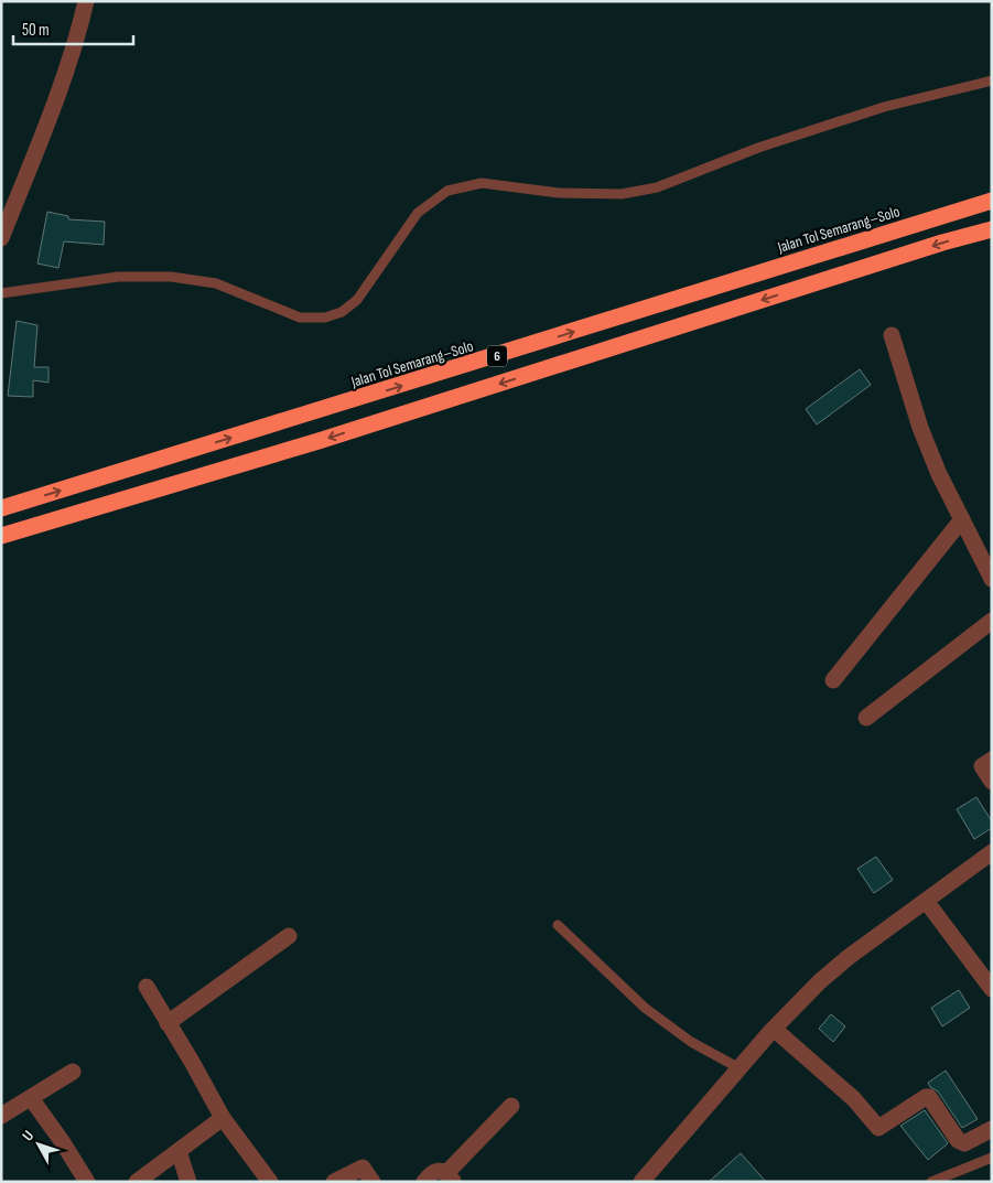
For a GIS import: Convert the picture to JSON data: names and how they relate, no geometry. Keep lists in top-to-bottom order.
{
  "streets": {
    "highway": ["Jalan Tol Semarang–Solo", "6"]
  },
  "scale_bar": "50 m",
  "north": "top left"
}
